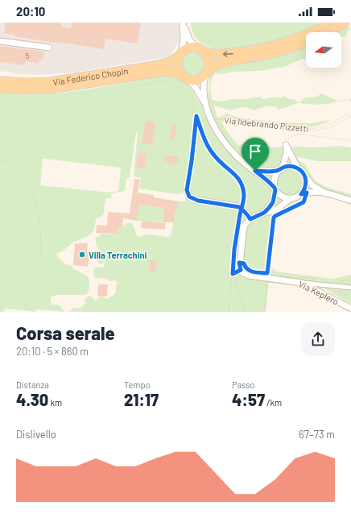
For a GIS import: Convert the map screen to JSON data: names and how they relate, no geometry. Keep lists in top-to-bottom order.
{
  "streets": {
    "main road": ["Via Federico Chopin"],
    "street": ["Via Keplero"],
    "path": ["Via Ildebrando Pizzetti"]
  },
  "places": ["Villa Terrachini"],
  "house_numbers": ["5"],
  "north": "left",
  "page": {
    "status": "20:10",
    "heading": ["Corsa serale", "20:10 · 5 × 860 m"],
    "stats": [
      ["Distanza", "4.30 km"],
      ["Tempo", "21:17"],
      ["Passo", "4:57 /km"]
    ],
    "chart": ["Dislivello", "67–73 m"]
  }
}
